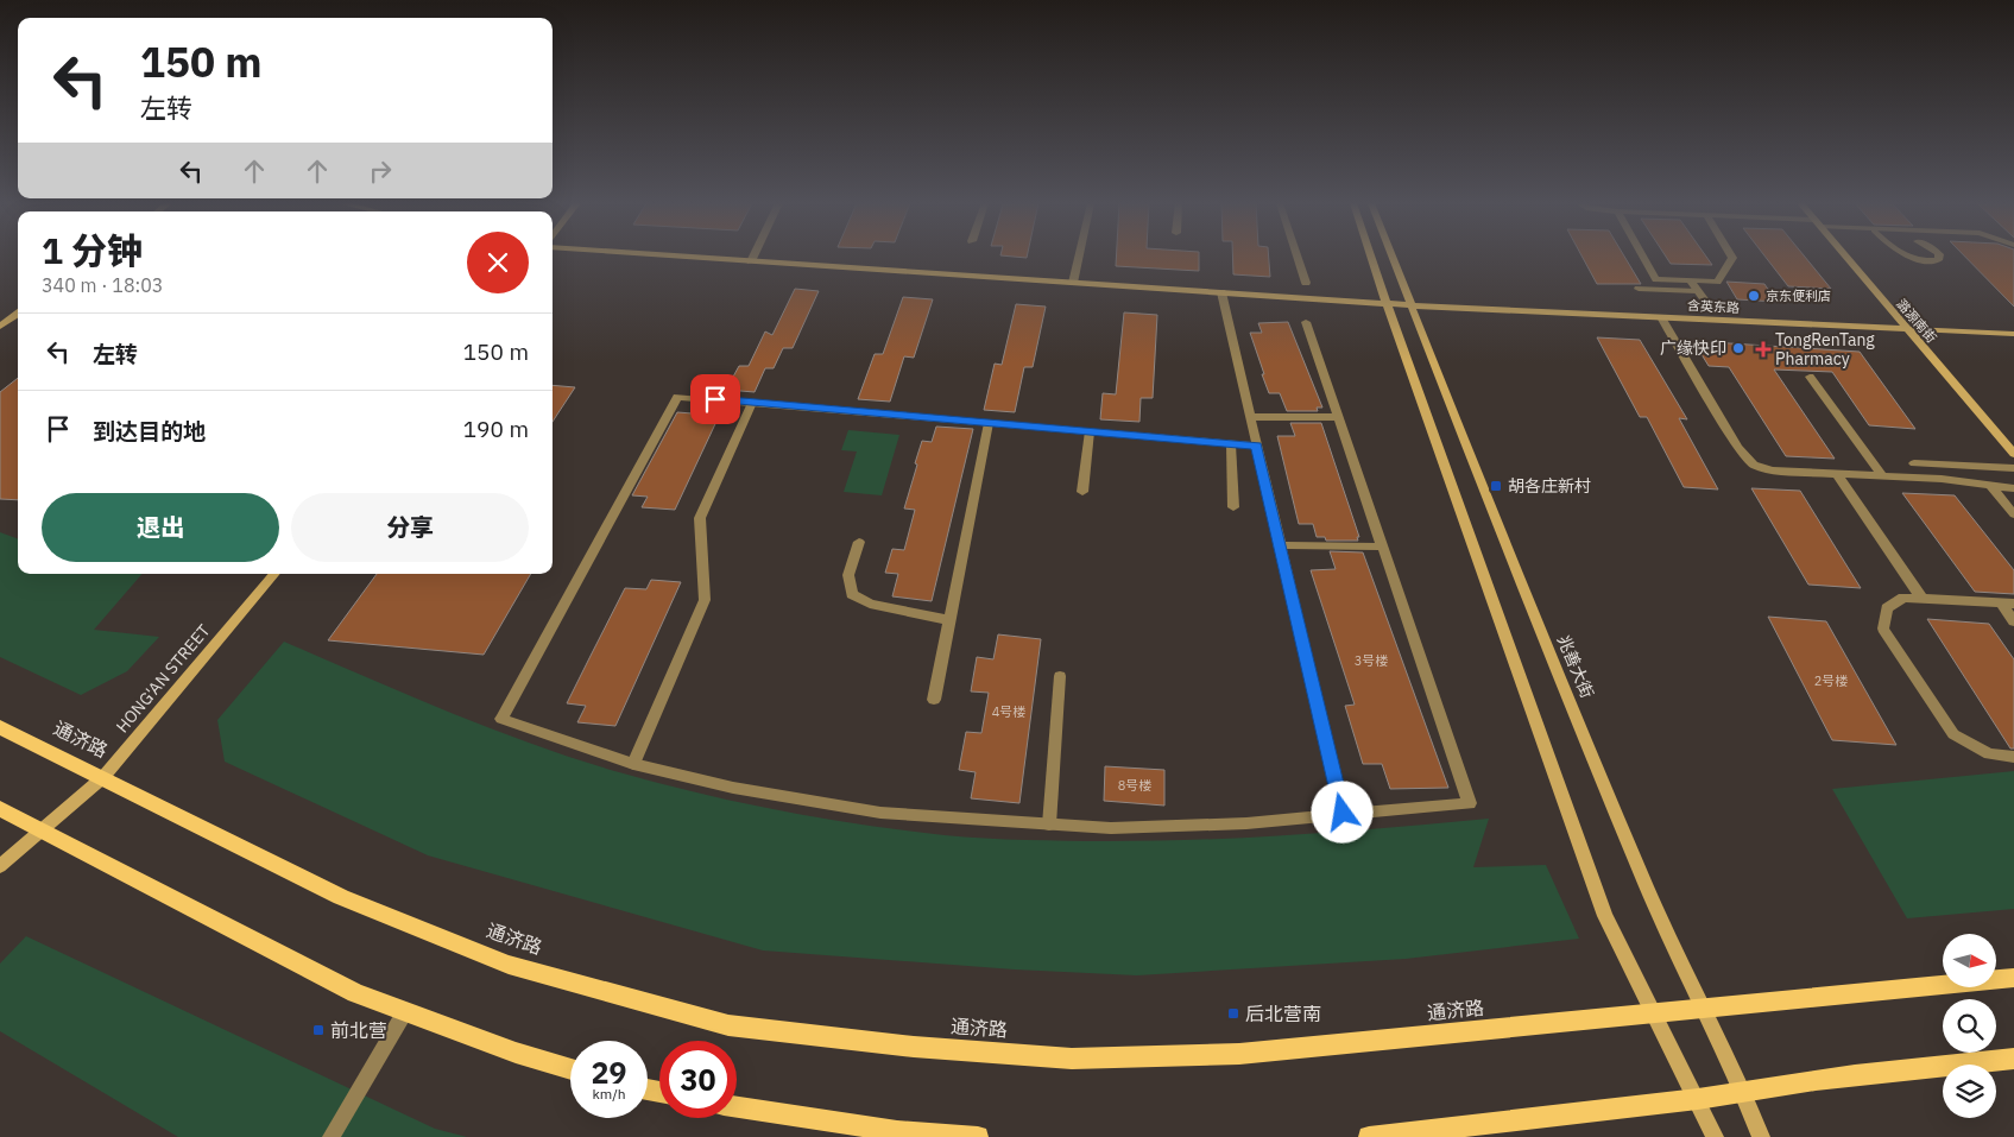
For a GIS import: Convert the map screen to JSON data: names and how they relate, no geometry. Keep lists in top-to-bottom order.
{
  "streets": {
    "main road": ["通济路"],
    "street": [
      "含英东路",
      "潞源南街",
      "兆善大街",
      "HONG'AN STREET"
    ]
  },
  "crossings": [
    ["含英东路", "潞源南街"],
    ["含英东路", "兆善大街"],
    ["兆善大街", "通济路"],
    ["HONG'AN STREET", "通济路"]
  ],
  "places": {
    "other": ["京东便利店", "广缘快印"],
    "health": ["TongRenTang Pharmacy"],
    "transit": ["胡各庄新村", "后北营南", "前北营"]
  },
  "house_numbers": [
    "3号楼",
    "2号楼",
    "4号楼",
    "8号楼"
  ],
  "north": "right",
  "page": {
    "turn": ["150 m", "左转"],
    "heading": ["1 分钟", "340 m · 18:03"],
    "list": [
      {
        "name": "左转",
        "value": "150 m"
      },
      {
        "name": "到达目的地",
        "value": "190 m"
      }
    ],
    "buttons": ["退出", "分享"],
    "speed": "29 km/h",
    "limit": "30"
  }
}
